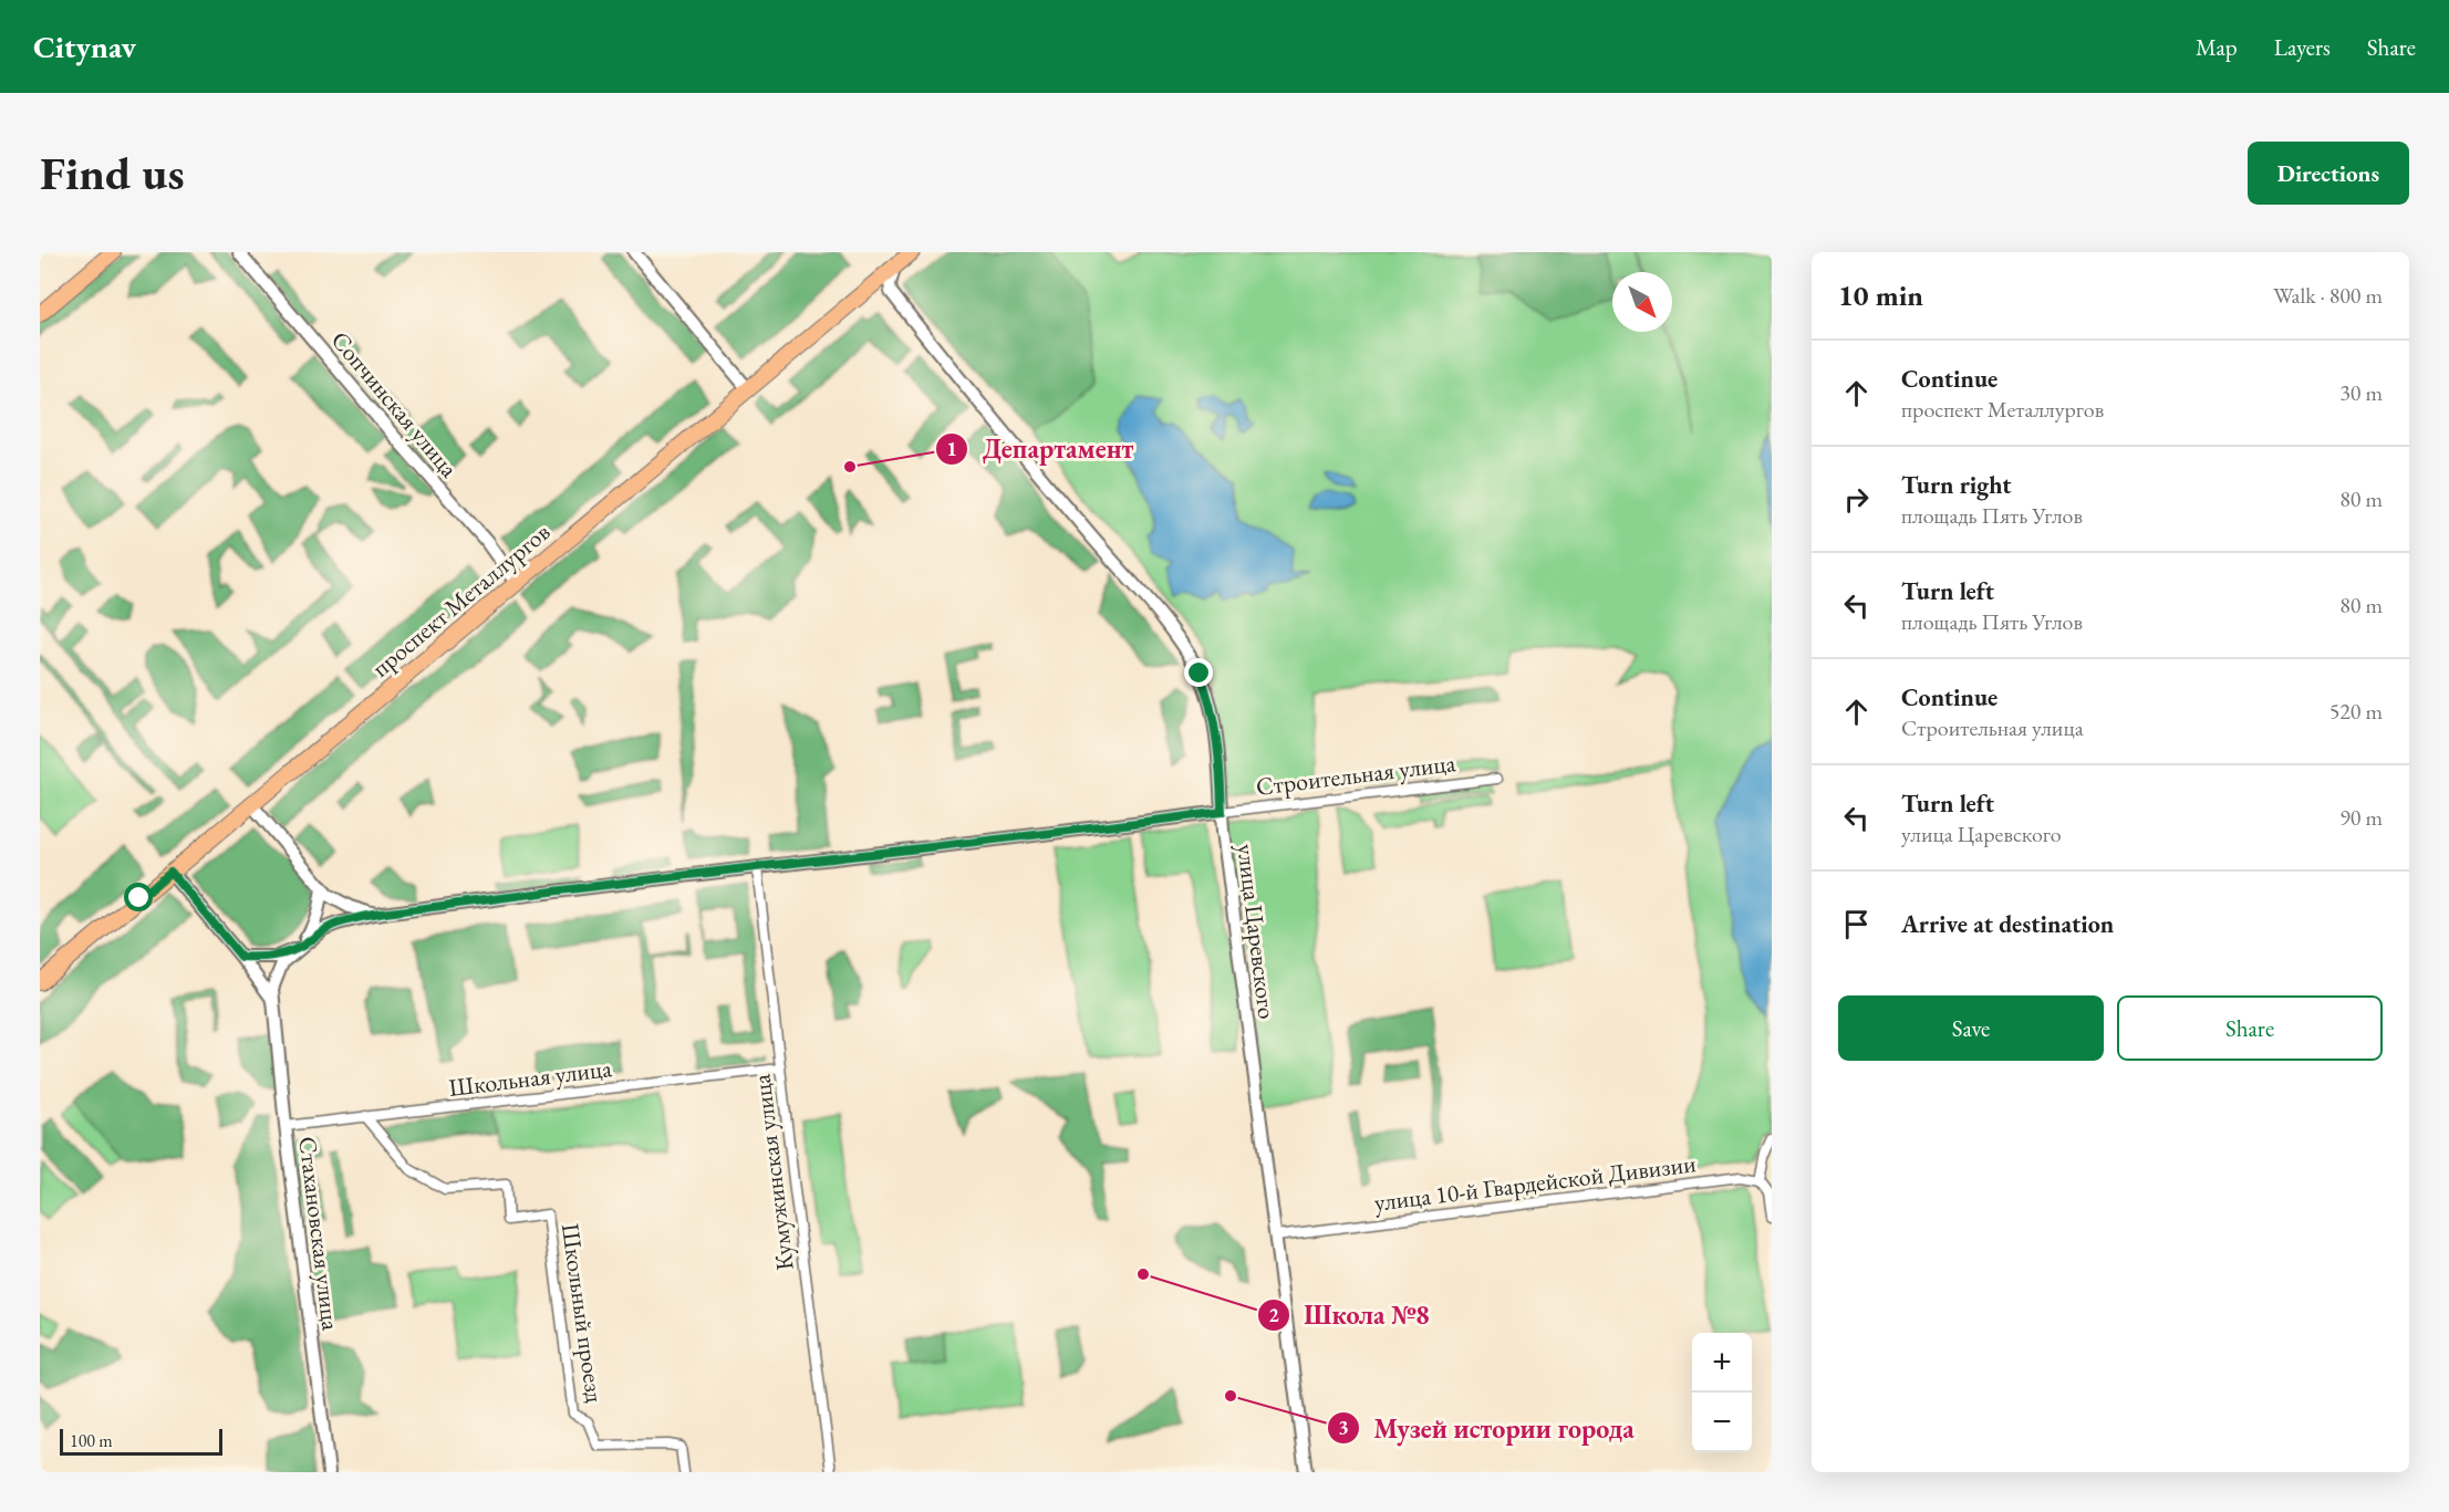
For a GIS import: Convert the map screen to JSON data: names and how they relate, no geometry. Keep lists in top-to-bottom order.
{
  "streets": {
    "main road": ["проспект Металлургов"],
    "street": [
      "Сопчинская улица",
      "Строительная улица",
      "улица Царевского",
      "Школьная улица",
      "Кумужинская улица",
      "улица 10-й Гвардейской Дивизии",
      "Стахановская улица",
      "Школьный проезд"
    ]
  },
  "crossings": [
    ["Сопчинская улица", "проспект Металлургов"],
    ["проспект Металлургов", "Строительная улица"],
    ["Строительная улица", "улица Царевского"],
    ["Строительная улица", "Кумужинская улица"],
    ["улица Царевского", "улица 10-й Гвардейской Дивизии"],
    ["Школьная улица", "Кумужинская улица"],
    ["Школьная улица", "Стахановская улица"],
    ["Школьная улица", "Школьный проезд"]
  ],
  "places": ["Департамент", "Школа №8", "Музей истории города"],
  "scale_bar": "100 m",
  "north": "bottom right",
  "page": {
    "header": "Citynav",
    "nav": ["Map", "Layers", "Share"],
    "buttons": [
      "Directions",
      ["Save", "Share"]
    ],
    "title": "Find us",
    "heading": ["10 min", "Walk · 800 m"],
    "list": [
      ["Continue", "проспект Металлургов", "30 m"],
      ["Turn right", "площадь Пять Углов", "80 m"],
      ["Turn left", "площадь Пять Углов", "80 m"],
      ["Continue", "Строительная улица", "520 m"],
      ["Turn left", "улица Царевского", "90 m"],
      "Arrive at destination"
    ],
    "map_buttons": ["+", "−"],
    "scale": "100 m"
  }
}
